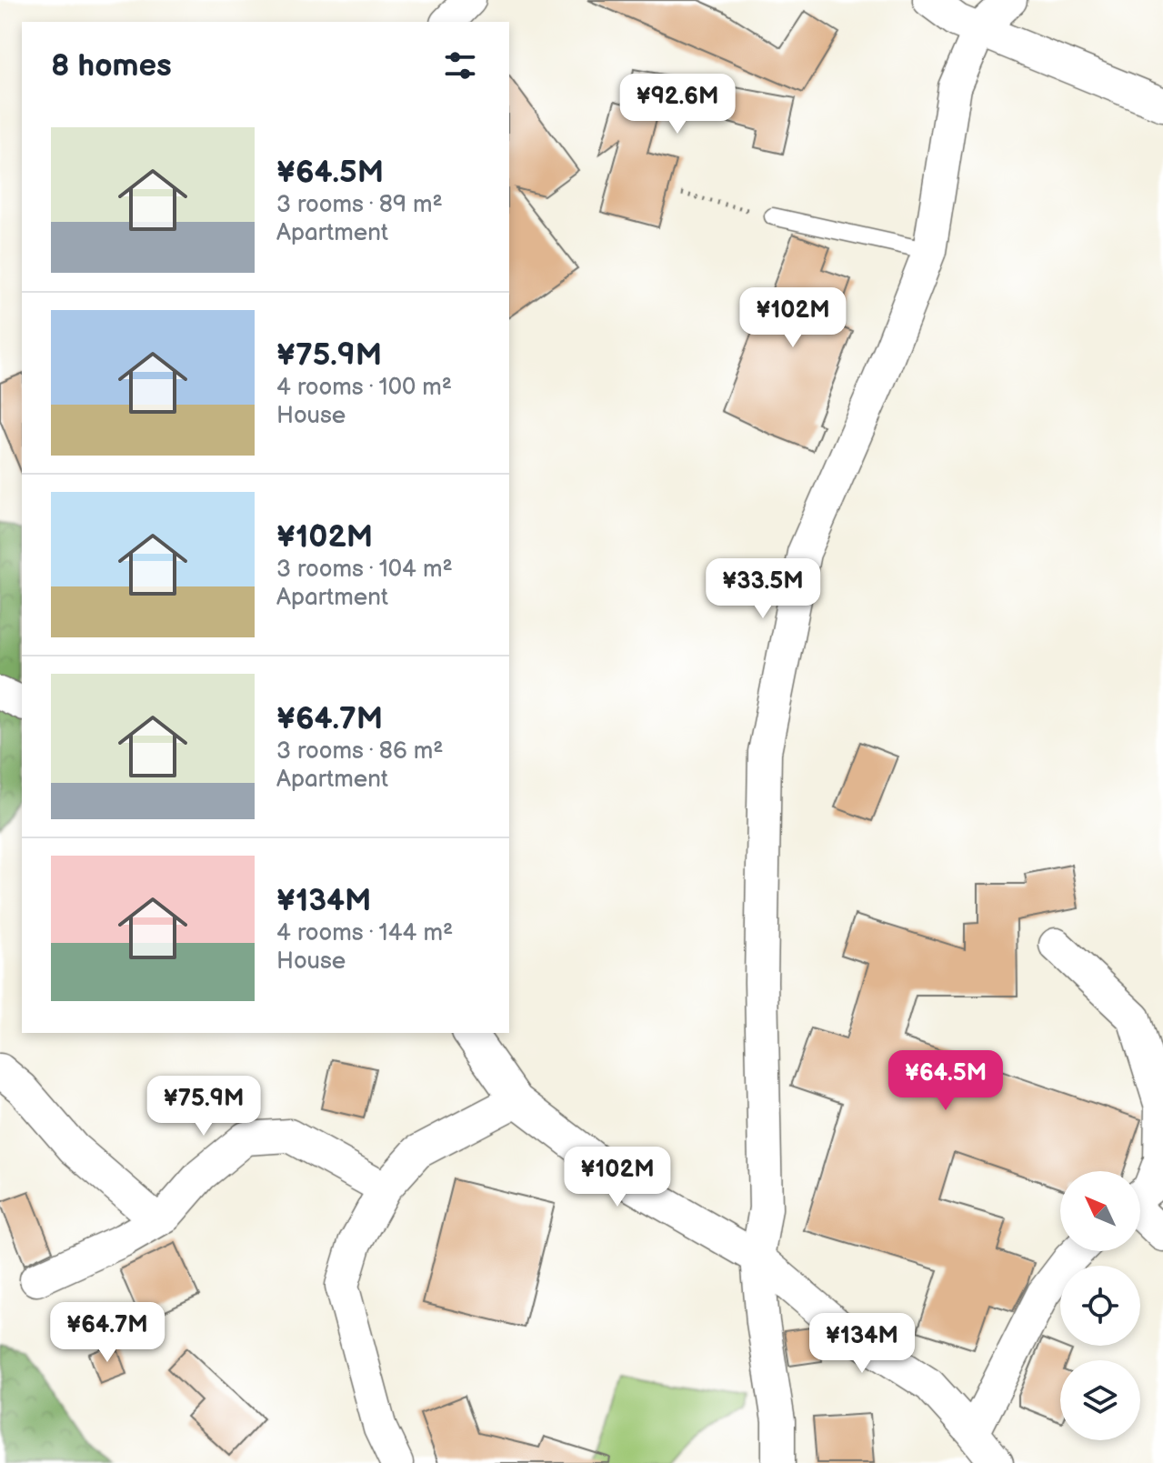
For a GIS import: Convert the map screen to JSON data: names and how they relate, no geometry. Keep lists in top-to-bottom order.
{
  "north": "top left",
  "page": {
    "heading": "8 homes",
    "price": [
      "¥92.6M",
      "¥102M",
      "¥33.5M",
      "¥64.5M",
      "¥75.9M",
      "¥102M",
      "¥64.7M",
      "¥134M"
    ],
    "list": [
      {
        "name": "¥64.5M",
        "note": "3 rooms · 89 m² · Apartment"
      },
      {
        "name": "¥75.9M",
        "note": "4 rooms · 100 m² · House"
      },
      {
        "name": "¥102M",
        "note": "3 rooms · 104 m² · Apartment"
      },
      {
        "name": "¥64.7M",
        "note": "3 rooms · 86 m² · Apartment"
      },
      {
        "name": "¥134M",
        "note": "4 rooms · 144 m² · House"
      }
    ]
  }
}
